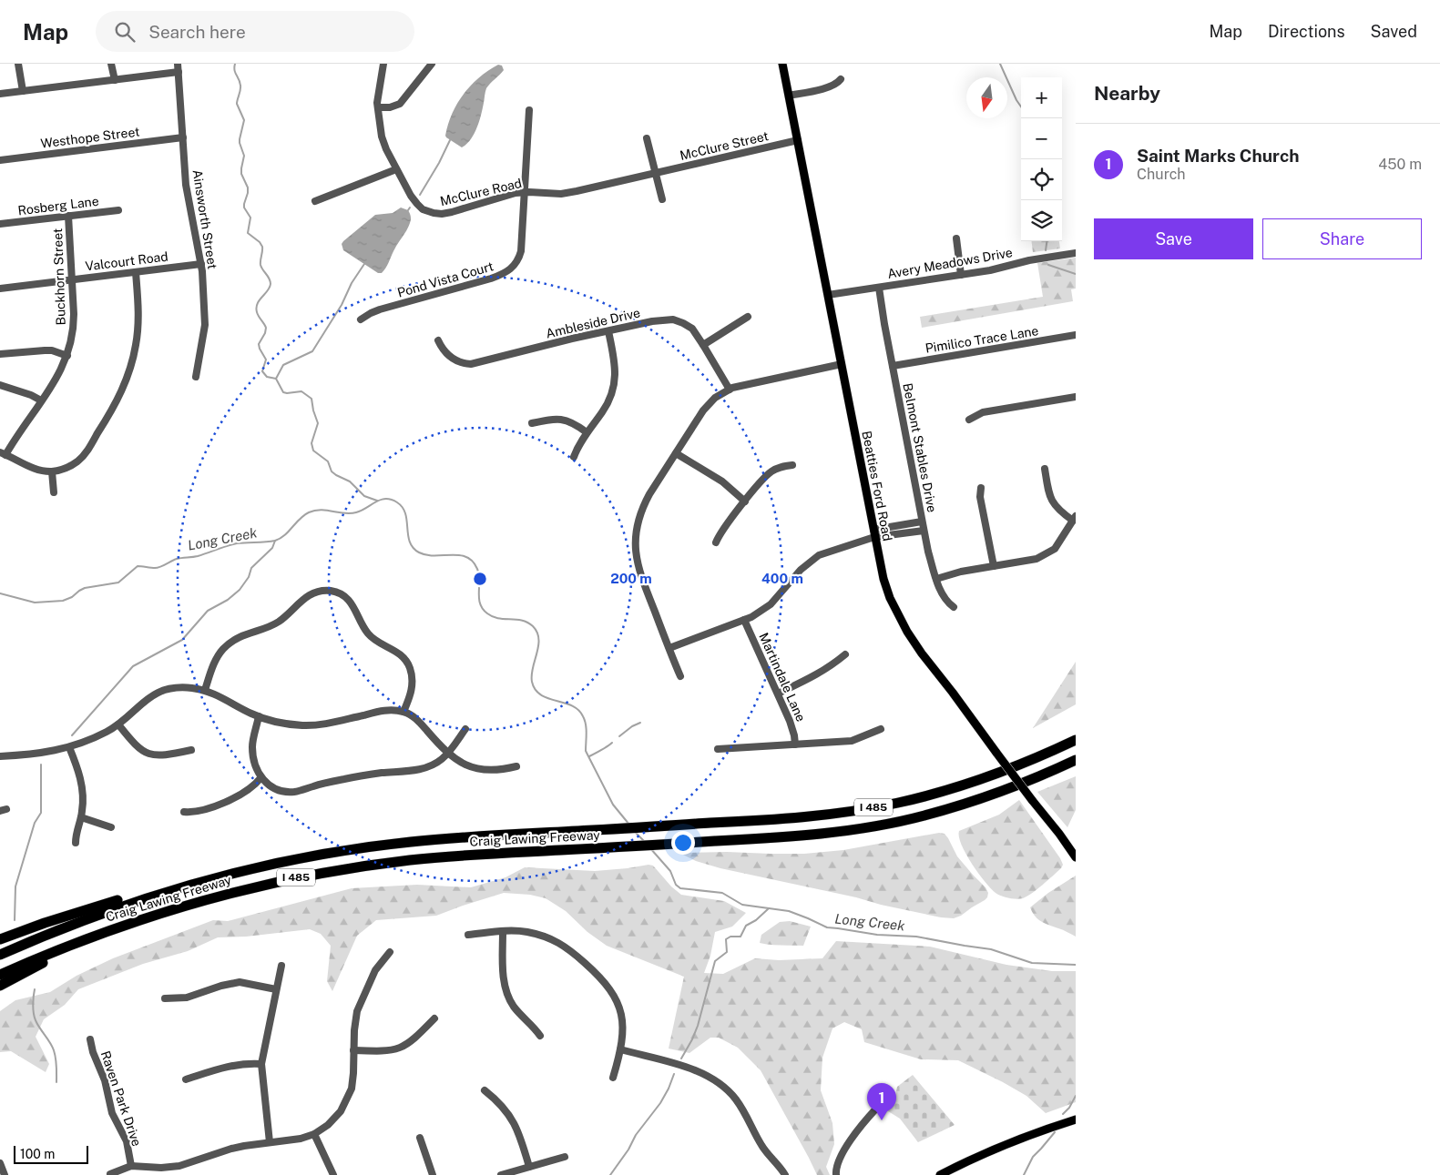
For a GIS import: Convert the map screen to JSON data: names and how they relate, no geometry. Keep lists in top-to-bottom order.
{
  "streets": {
    "highway": ["I 485", "Craig Lawing Freeway"],
    "main road": ["Beatties Ford Road"],
    "street": [
      "Westhope Street",
      "McClure Street",
      "McClure Road",
      "Rosberg Lane",
      "Ainsworth Street",
      "Valcourt Road",
      "Avery Meadows Drive",
      "Buckhorn Street",
      "Pond Vista Court",
      "Ambleside Drive",
      "Pimilico Trace Lane",
      "Belmont Stables Drive",
      "Martindale Lane",
      "Raven Park Drive"
    ]
  },
  "crossings": [
    ["Westhope Street", "Ainsworth Street"],
    ["McClure Street", "McClure Road"],
    ["McClure Street", "Beatties Ford Road"],
    ["McClure Road", "Pond Vista Court"],
    ["Rosberg Lane", "Buckhorn Street"],
    ["Ainsworth Street", "Valcourt Road"],
    ["Valcourt Road", "Buckhorn Street"],
    ["Avery Meadows Drive", "Belmont Stables Drive"],
    ["Avery Meadows Drive", "Beatties Ford Road"],
    ["Pimilico Trace Lane", "Belmont Stables Drive"]
  ],
  "water": ["Long Creek"],
  "scale_bar": "100 m",
  "north": "bottom",
  "page": {
    "header": "Map",
    "search": "Search here",
    "nav": ["Map", "Directions", "Saved"],
    "heading": "Nearby",
    "map_buttons": ["+", "−"],
    "list": [
      {
        "mark": "1",
        "name": "Saint Marks Church",
        "note": "Church",
        "value": "450 m"
      }
    ],
    "buttons": ["Save", "Share"],
    "pins": "1",
    "scale": "100 m"
  },
  "rings": ["200 m", "400 m"]
}
